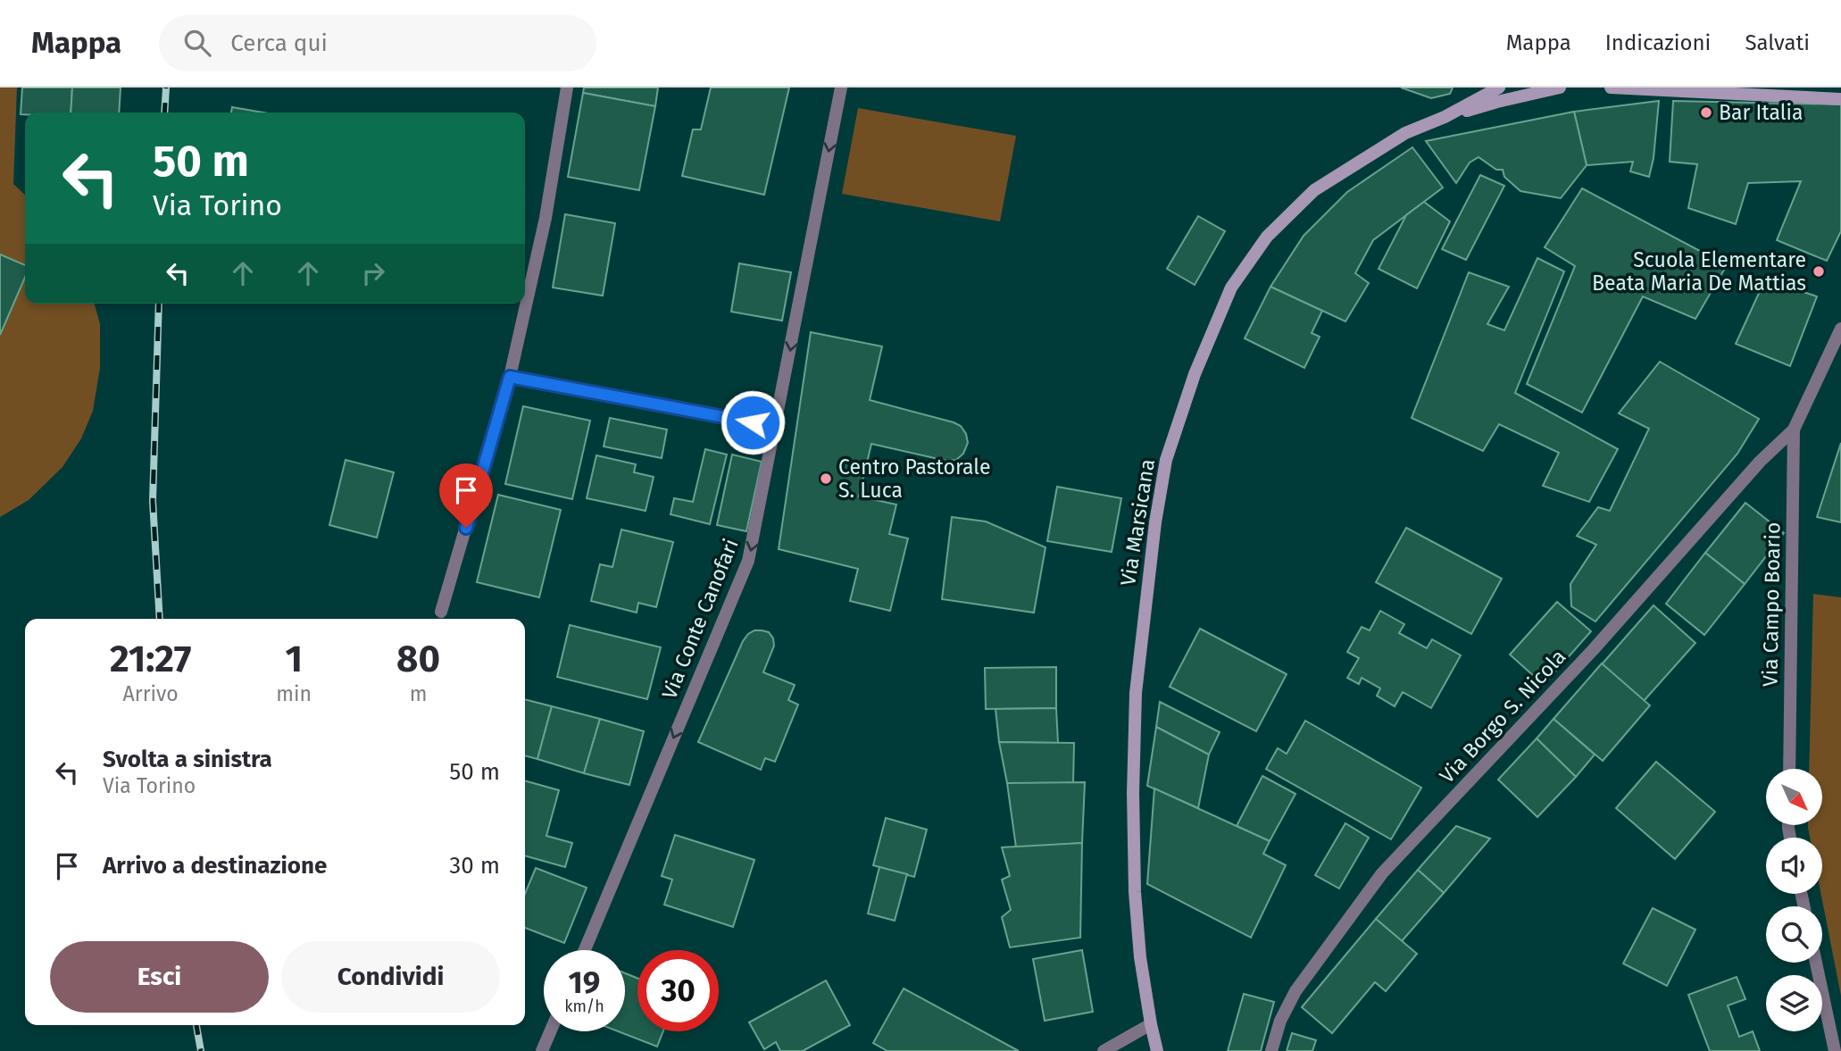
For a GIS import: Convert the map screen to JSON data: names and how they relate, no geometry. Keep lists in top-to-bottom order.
{
  "streets": {
    "main road": ["Via Marsicana"],
    "street": ["Via Campo Boario", "Via Conte Canofari", "Via Borgo S. Nicola"]
  },
  "crossings": [
    ["Via Campo Boario", "Via Borgo S. Nicola"]
  ],
  "one_way": ["Via Conte Canofari"],
  "places": ["Bar Italia", "Scuola Elementare Beata Maria De Mattias", "Centro Pastorale S. Luca"],
  "north": "bottom right",
  "page": {
    "header": "Mappa",
    "search": "Cerca qui",
    "nav": ["Mappa", "Indicazioni", "Salvati"],
    "turn": ["50 m", "Via Torino"],
    "eta": [
      "21:27",
      "Arrivo",
      "1",
      "min",
      "80",
      "m"
    ],
    "list": [
      {
        "name": "Svolta a sinistra",
        "note": "Via Torino",
        "value": "50 m"
      },
      {
        "name": "Arrivo a destinazione",
        "value": "30 m"
      }
    ],
    "buttons": ["Esci", "Condividi"],
    "speed": "19 km/h",
    "limit": "30"
  }
}
